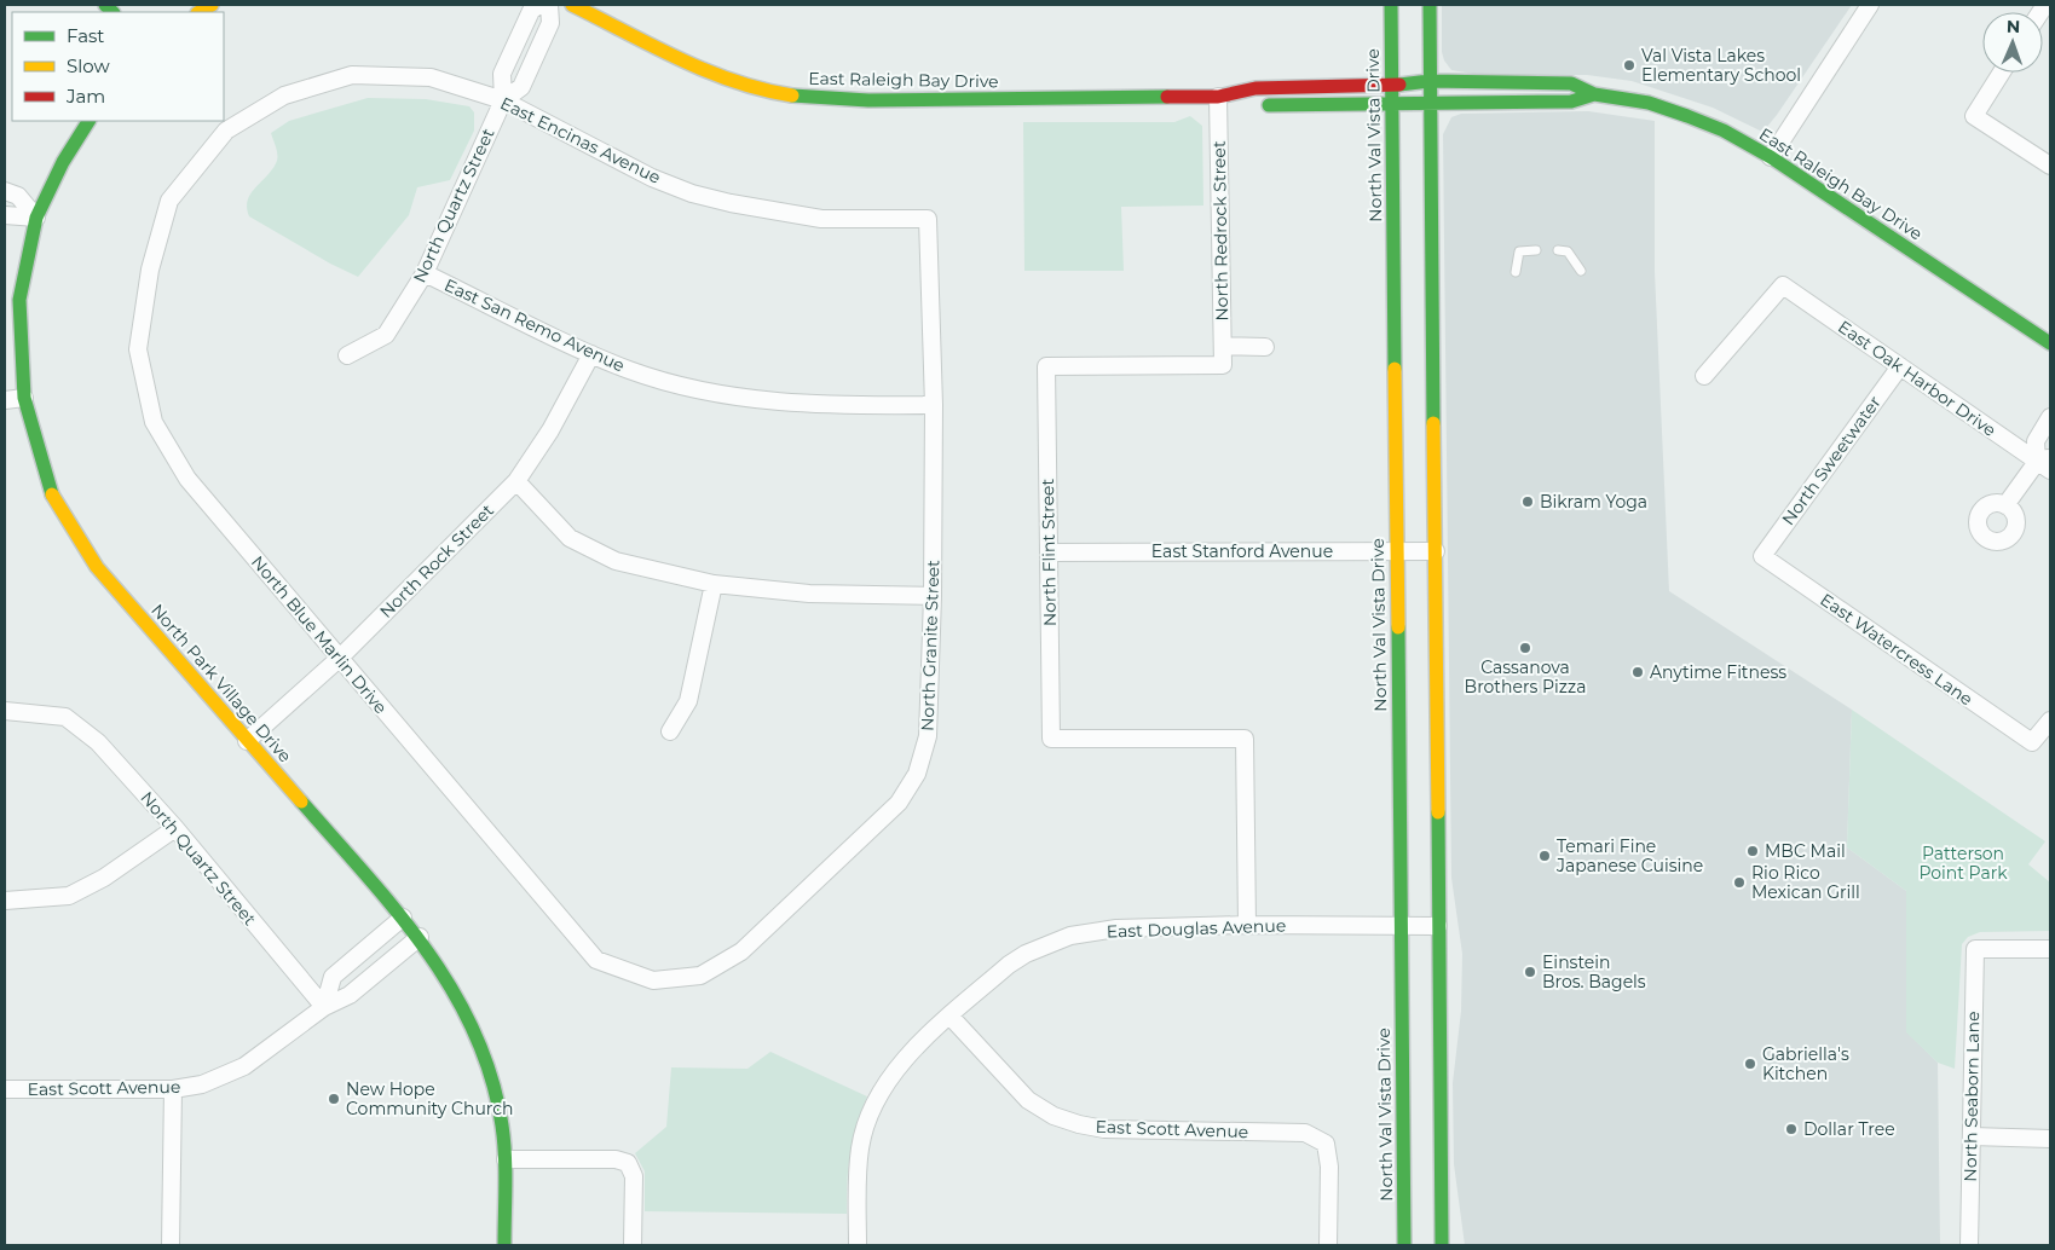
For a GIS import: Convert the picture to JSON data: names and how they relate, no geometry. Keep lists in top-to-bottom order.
{
  "streets": {
    "street": [
      "East Raleigh Bay Drive",
      "North Val Vista Drive",
      "East Encinas Avenue",
      "North Quartz Street",
      "North Redrock Street",
      "East San Remo Avenue",
      "East Oak Harbor Drive",
      "North Sweetwater",
      "East Stanford Avenue",
      "North Flint Street",
      "North Rock Street",
      "North Blue Marlin Drive",
      "North Granite Street",
      "East Watercress Lane",
      "North Park Village Drive",
      "East Douglas Avenue",
      "East Scott Avenue",
      "North Seaborn Lane"
    ]
  },
  "crossings": [
    ["East Raleigh Bay Drive", "North Val Vista Drive"],
    ["East Raleigh Bay Drive", "North Redrock Street"],
    ["North Val Vista Drive", "East Stanford Avenue"],
    ["North Val Vista Drive", "East Douglas Avenue"],
    ["East Encinas Avenue", "North Quartz Street"],
    ["East Encinas Avenue", "North Blue Marlin Drive"],
    ["East Encinas Avenue", "North Granite Street"],
    ["North Quartz Street", "East San Remo Avenue"],
    ["North Quartz Street", "East Scott Avenue"],
    ["North Redrock Street", "North Flint Street"],
    ["East San Remo Avenue", "North Rock Street"],
    ["East San Remo Avenue", "North Granite Street"],
    ["East Oak Harbor Drive", "North Sweetwater"],
    ["North Sweetwater", "East Watercress Lane"],
    ["East Stanford Avenue", "North Flint Street"],
    ["North Flint Street", "East Douglas Avenue"],
    ["North Rock Street", "North Blue Marlin Drive"],
    ["North Rock Street", "North Park Village Drive"],
    ["North Blue Marlin Drive", "North Granite Street"],
    ["North Park Village Drive", "East Scott Avenue"],
    ["East Douglas Avenue", "East Scott Avenue"]
  ],
  "parks": ["Patterson Point Park"],
  "places": [
    "Val Vista Lakes Elementary School",
    "Bikram Yoga",
    "Cassanova Brothers Pizza",
    "Anytime Fitness",
    "MBC Mail",
    "Temari Fine Japanese Cuisine",
    "Rio Rico Mexican Grill",
    "Einstein Bros. Bagels",
    "Gabriella's Kitchen",
    "New Hope Community Church",
    "Dollar Tree"
  ],
  "legend": ["Fast", "Slow", "Jam"],
  "north": "top"
}
